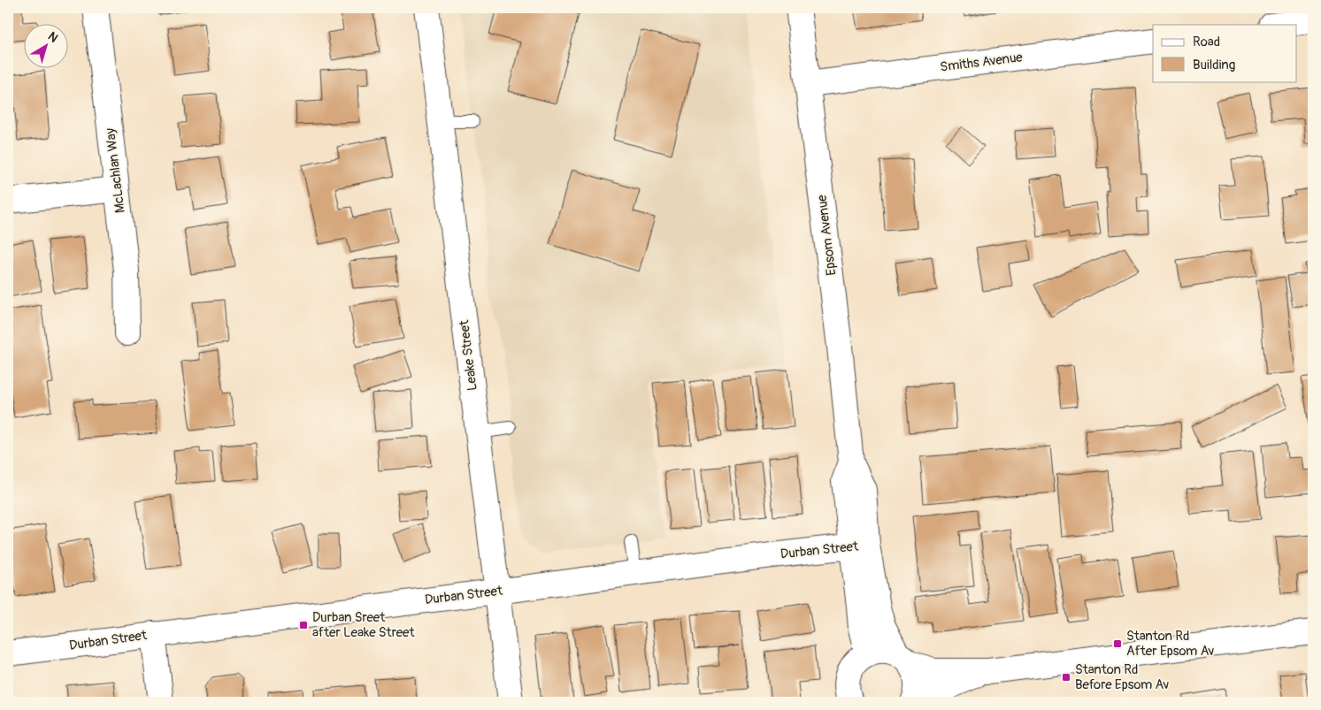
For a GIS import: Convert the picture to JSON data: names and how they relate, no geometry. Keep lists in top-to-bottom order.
{
  "streets": {
    "street": [
      "Smiths Avenue",
      "McLachlan Way",
      "Epsom Avenue",
      "Leake Street",
      "Durban Street"
    ]
  },
  "crossings": [
    ["Smiths Avenue", "Epsom Avenue"],
    ["Epsom Avenue", "Durban Street"],
    ["Leake Street", "Durban Street"]
  ],
  "places": {
    "transit": ["Durban Sreet after Leake Street", "Stanton Rd After Epsom Av", "Stanton Rd Before Epsom Av"]
  },
  "legend": ["Road", "Building"],
  "north": "top right"
}
